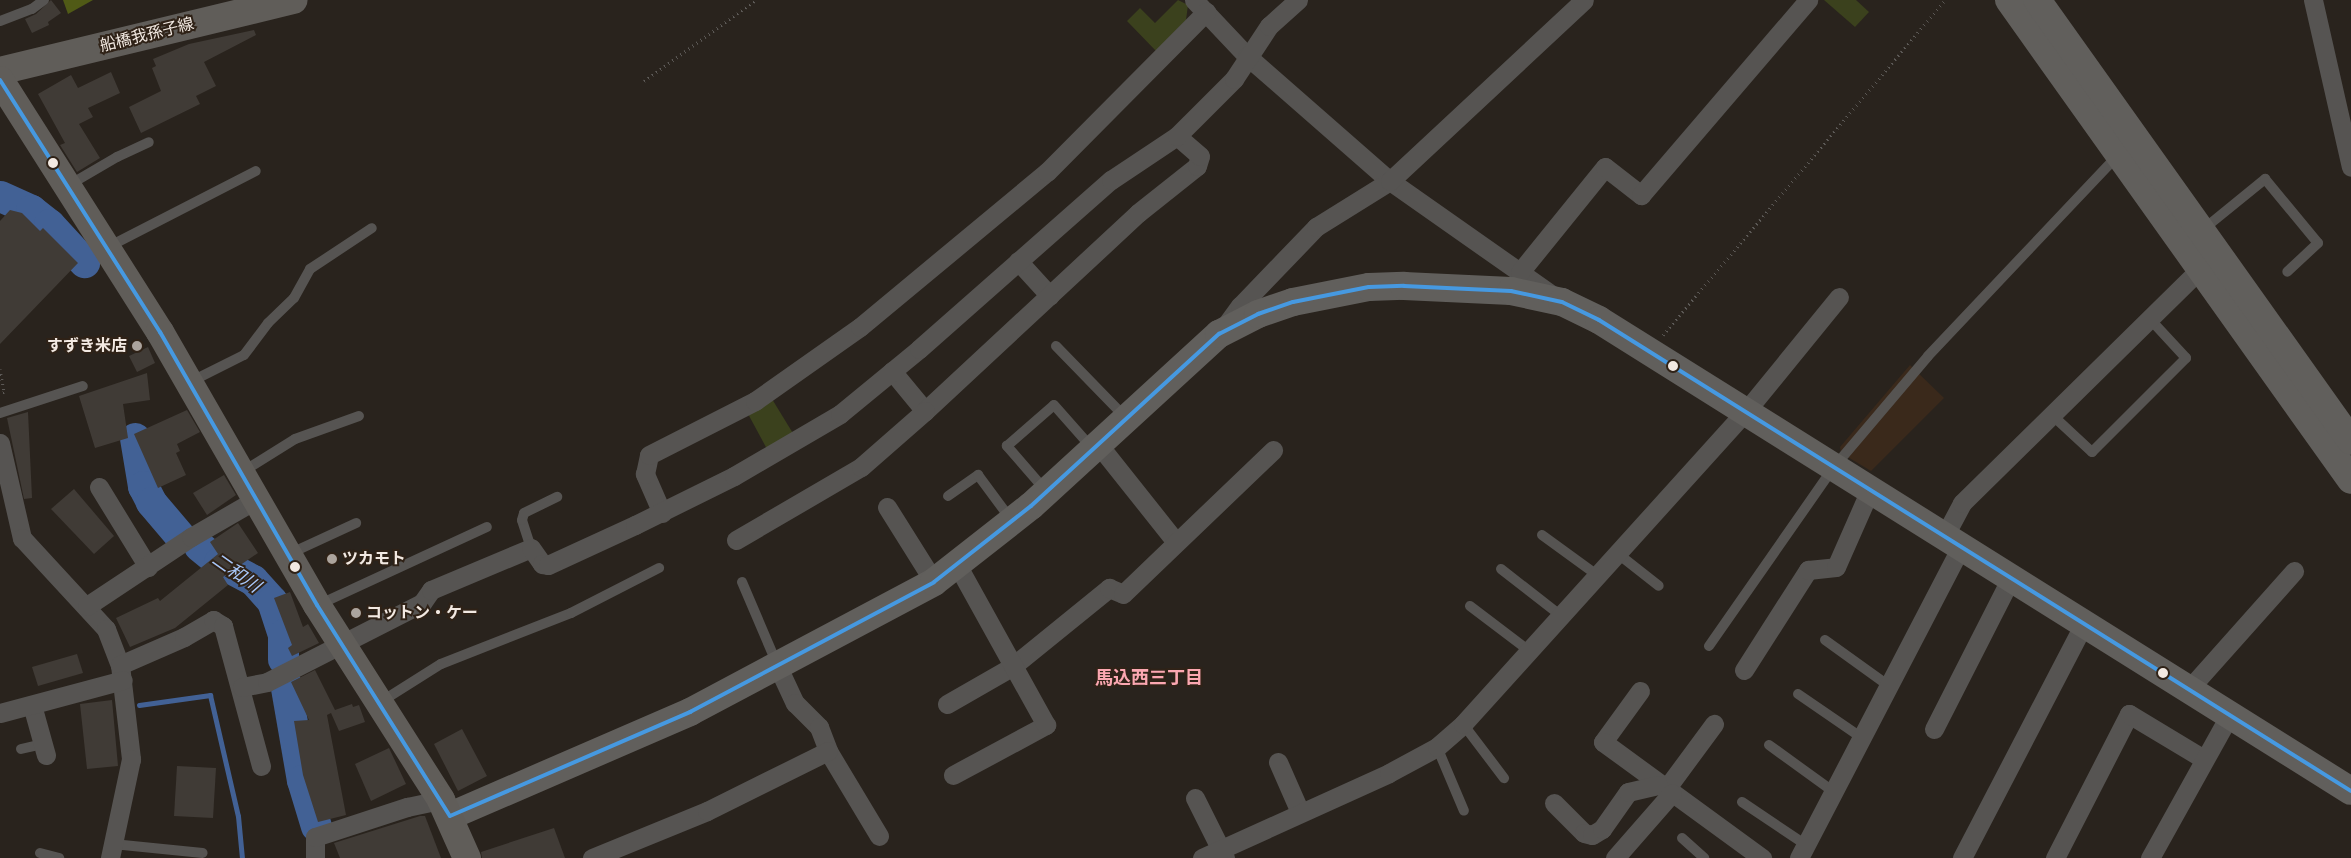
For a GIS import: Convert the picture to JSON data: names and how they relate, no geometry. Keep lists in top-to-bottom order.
{
  "streets": {
    "main road": ["船橋我孫子線"]
  },
  "districts": ["馬込西三丁目"],
  "water": ["二和川"],
  "places": ["すずき米店", "ツカモト", "コットン・ケー"]
}
